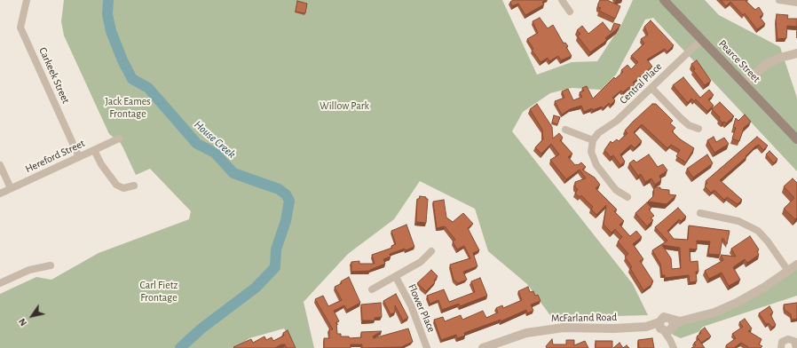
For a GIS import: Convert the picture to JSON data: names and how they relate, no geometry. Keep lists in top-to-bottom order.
{
  "streets": {
    "main road": ["Pearce Street"],
    "street": [
      "Carkeek Street",
      "Central Place",
      "Hereford Street",
      "Flower Place",
      "McFarland Road"
    ]
  },
  "crossings": [
    ["Pearce Street", "Central Place"],
    ["Carkeek Street", "Hereford Street"]
  ],
  "water": ["House Creek"],
  "parks": ["Jack Eames Frontage", "Willow Park", "Carl Fietz Frontage"],
  "north": "bottom left"
}
